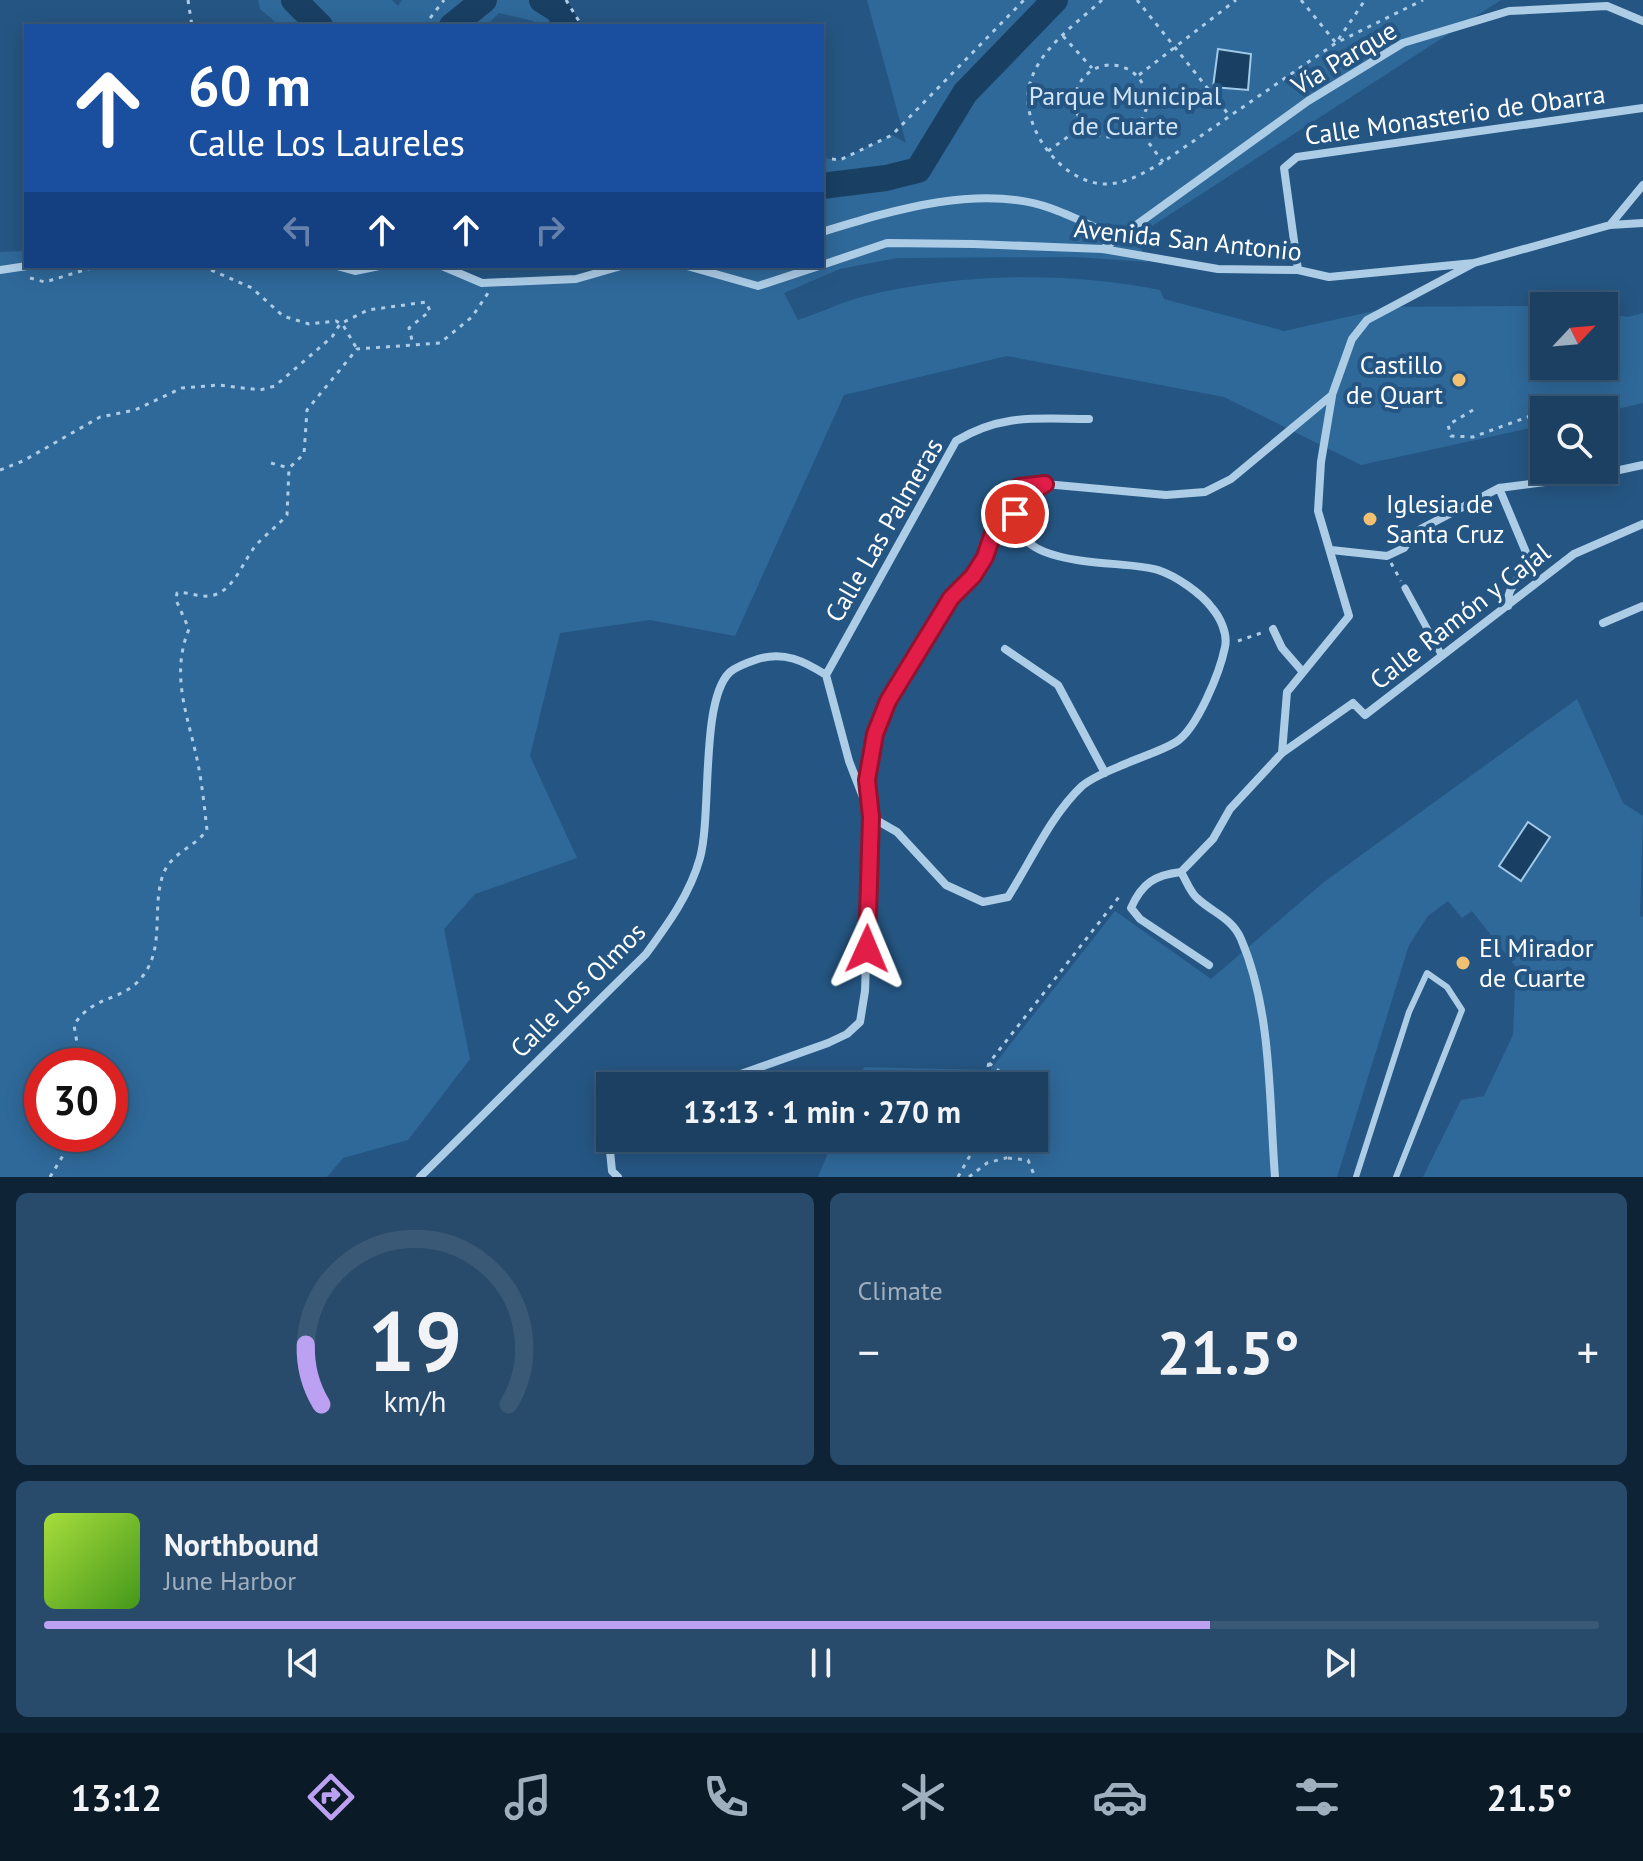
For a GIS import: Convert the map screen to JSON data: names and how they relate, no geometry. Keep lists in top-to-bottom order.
{
  "streets": {
    "street": [
      "Vía Parque",
      "Calle Monasterio de Obarra",
      "Avenida San Antonio",
      "Calle Las Palmeras",
      "Calle Ramón y Cajal",
      "Calle Los Olmos"
    ]
  },
  "crossings": [
    ["Vía Parque", "Avenida San Antonio"],
    ["Calle Monasterio de Obarra", "Avenida San Antonio"],
    ["Calle Las Palmeras", "Calle Los Olmos"]
  ],
  "parks": ["Parque Municipal de Cuarte"],
  "places": ["Castillo de Quart", "Iglesia de Santa Cruz", "El Mirador de Cuarte"],
  "north": "top right",
  "page": {
    "turn": ["60 m", "Calle Los Laureles"],
    "limit": "30",
    "trip": "13:13 · 1 min · 270 m",
    "tile": "Climate",
    "heat": ["−", "21.5°", "+"],
    "song": ["Northbound", "June Harbor"],
    "tabs": ["13:12", "21.5°"],
    "gauge": ["19", "km/h"]
  }
}
